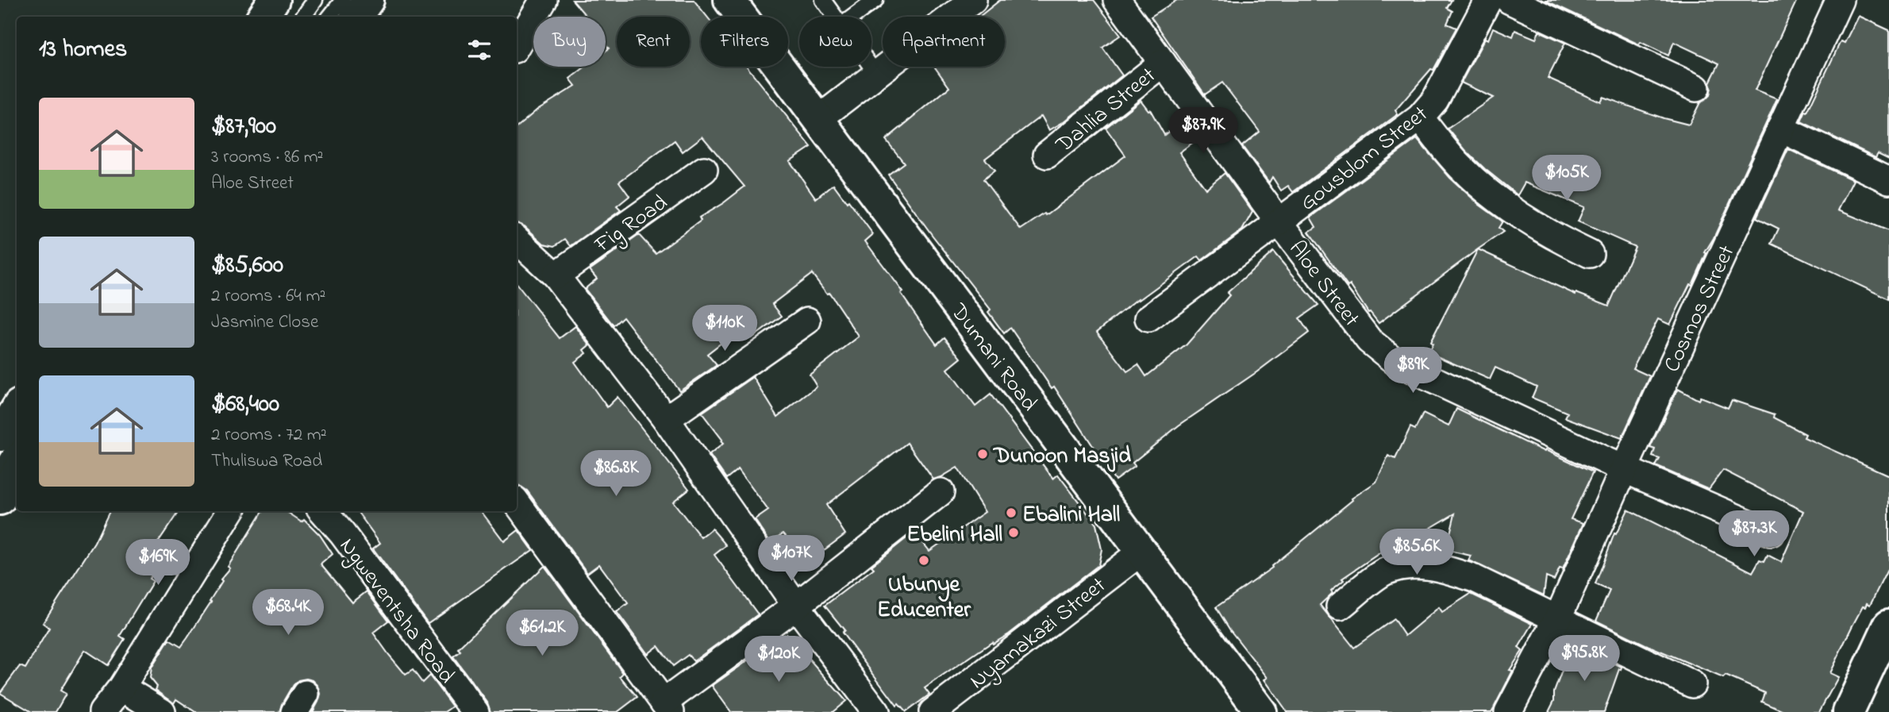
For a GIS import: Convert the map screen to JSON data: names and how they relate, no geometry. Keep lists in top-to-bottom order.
{
  "streets": {
    "street": [
      "Dahlia Street",
      "Gousblom Street",
      "Fig Road",
      "Aloe Street",
      "Cosmos Street",
      "Dumani Road",
      "Ngweventsha Road",
      "Nyamakazi Street"
    ]
  },
  "crossings": [
    ["Dahlia Street", "Aloe Street"],
    ["Gousblom Street", "Aloe Street"],
    ["Aloe Street", "Cosmos Street"],
    ["Dumani Road", "Nyamakazi Street"]
  ],
  "places": [
    "Dunoon Masjid",
    "Ebalini Hall",
    "Ebelini Hall",
    "Ubunye Educenter"
  ],
  "page": {
    "chip": [
      "Buy",
      "Rent",
      "Filters",
      "New",
      "Apartment"
    ],
    "heading": "13 homes",
    "list": [
      {
        "name": "$87,900",
        "note": "3 rooms · 86 m² · Aloe Street"
      },
      {
        "name": "$85,600",
        "note": "2 rooms · 64 m² · Jasmine Close"
      },
      {
        "name": "$68,400",
        "note": "2 rooms · 72 m² · Thuliswa Road"
      }
    ],
    "price": [
      "$87.9K",
      "$105K",
      "$110K",
      "$89K",
      "$86.8K",
      "$87.3K",
      "$85.6K",
      "$107K",
      "$169K",
      "$68.4K",
      "$61.2K",
      "$95.8K",
      "$120K"
    ]
  }
}
